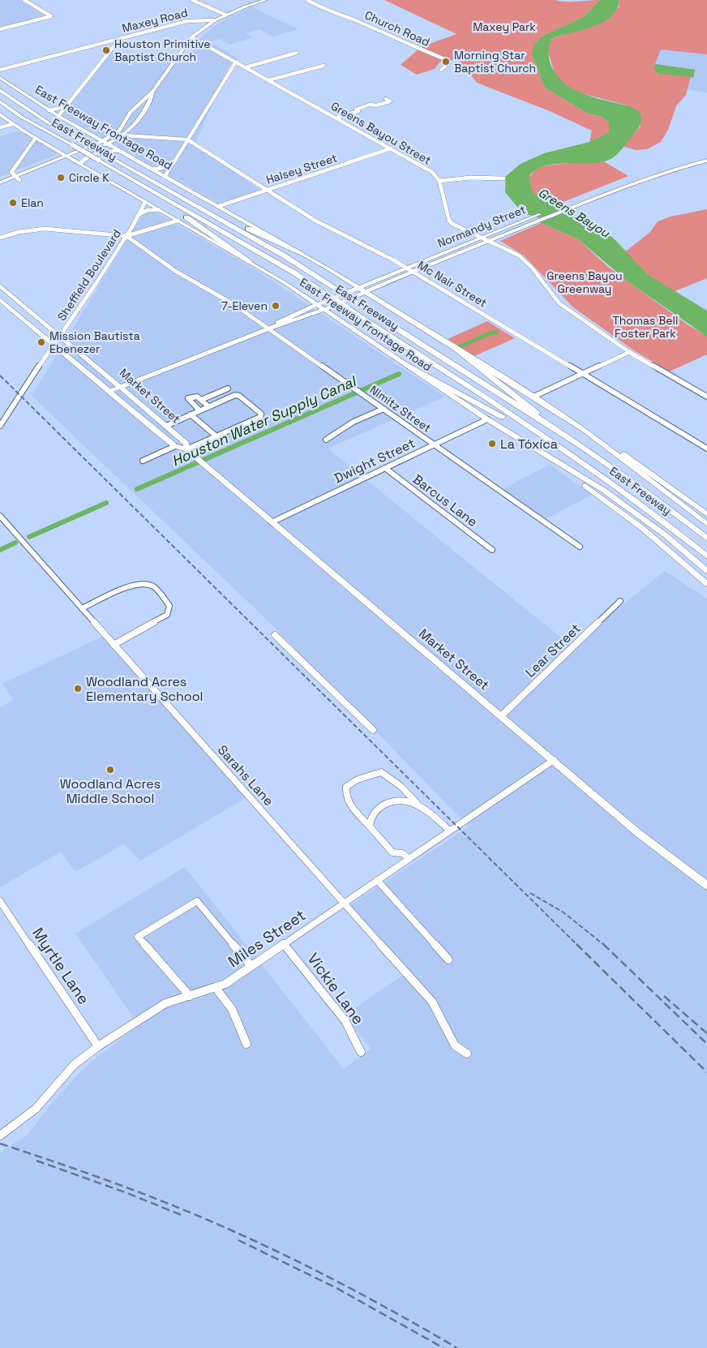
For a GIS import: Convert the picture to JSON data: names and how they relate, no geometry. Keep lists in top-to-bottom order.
{
  "streets": {
    "highway": ["East Freeway"],
    "main road": [
      "Maxey Road",
      "East Freeway Frontage Road",
      "Normandy Street",
      "Market Street"
    ],
    "street": [
      "Church Road",
      "Greens Bayou Street",
      "Halsey Street",
      "Sheffield Boulevard",
      "Mc Nair Street",
      "Nimitz Street",
      "Dwight Street",
      "Barcus Lane",
      "Lear Street",
      "Sarahs Lane",
      "Miles Street",
      "Myrtle Lane",
      "Vickie Lane"
    ]
  },
  "crossings": [
    ["East Freeway Frontage Road", "Halsey Street"],
    ["East Freeway Frontage Road", "Normandy Street"],
    ["East Freeway Frontage Road", "Sheffield Boulevard"],
    ["East Freeway Frontage Road", "Dwight Street"],
    ["Greens Bayou Street", "Halsey Street"],
    ["Greens Bayou Street", "Normandy Street"],
    ["Halsey Street", "Mc Nair Street"],
    ["Normandy Street", "Mc Nair Street"],
    ["Normandy Street", "Market Street"],
    ["Normandy Street", "Nimitz Street"],
    ["Sheffield Boulevard", "Market Street"],
    ["Sheffield Boulevard", "Nimitz Street"],
    ["Market Street", "Dwight Street"],
    ["Market Street", "Lear Street"],
    ["Market Street", "Miles Street"],
    ["Nimitz Street", "Dwight Street"],
    ["Dwight Street", "Barcus Lane"],
    ["Sarahs Lane", "Miles Street"],
    ["Miles Street", "Myrtle Lane"],
    ["Miles Street", "Vickie Lane"]
  ],
  "water": ["Greens Bayou", "Houston Water Supply Canal"],
  "parks": ["Maxey Park", "Greens Bayou Greenway", "Thomas Bell Foster Park"],
  "places": [
    "Houston Primitive Baptist Church",
    "Morning Star Baptist Church",
    "Circle K",
    "Elan",
    "7-Eleven",
    "Mission Bautista Ebenezer",
    "La Tóxíca",
    "Woodland Acres Elementary School",
    "Woodland Acres Middle School"
  ]
}
